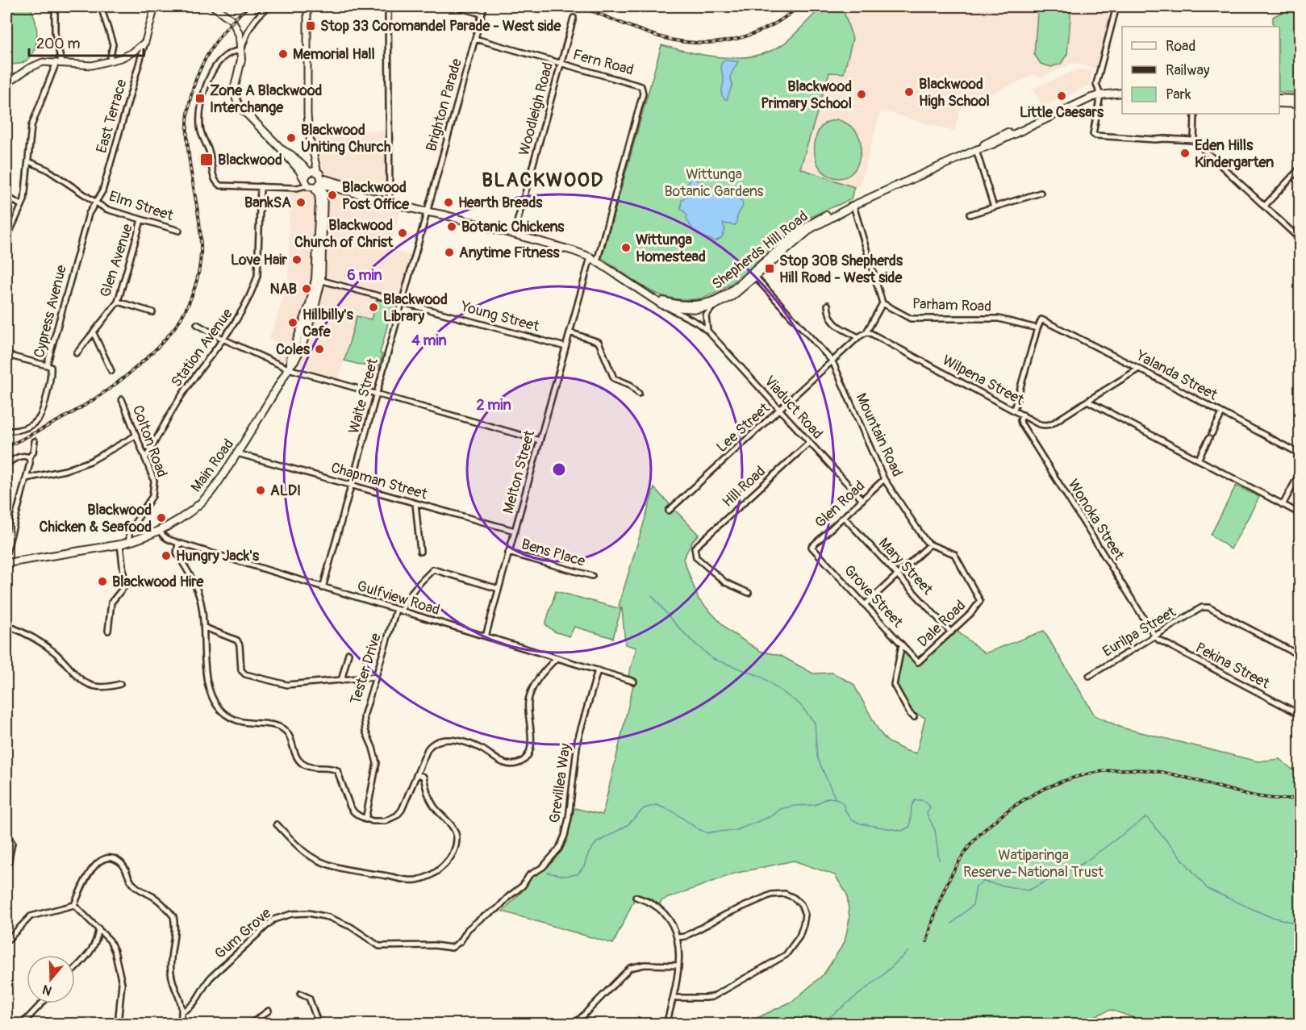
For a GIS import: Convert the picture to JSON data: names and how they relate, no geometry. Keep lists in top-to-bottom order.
{
  "streets": {
    "main road": ["Shepherds Hill Road", "Main Road"],
    "street": [
      "Fern Road",
      "Brighton Parade",
      "Woodleigh Road",
      "East Terrace",
      "Elm Street",
      "Glen Avenue",
      "Parham Road",
      "Cypress Avenue",
      "Young Street",
      "Station Avenue",
      "Yalanda Street",
      "Wilpena Street",
      "Waite Street",
      "Viaduct Road",
      "Lee Street",
      "Mountain Road",
      "Colton Road",
      "Melton Street",
      "Chapman Street",
      "Hill Road",
      "Glen Road",
      "Wonoka Street",
      "Bens Place",
      "Mary Street",
      "Grove Street",
      "Gulfview Road",
      "Dale Road",
      "Eurilpa Street",
      "Pekina Street",
      "Tester Drive",
      "Grevillea Way",
      "Gum Grove"
    ]
  },
  "crossings": [
    ["Fern Road", "Brighton Parade"],
    ["Fern Road", "Woodleigh Road"],
    ["Fern Road", "Shepherds Hill Road"],
    ["Brighton Parade", "Shepherds Hill Road"],
    ["Brighton Parade", "Waite Street"],
    ["Woodleigh Road", "Shepherds Hill Road"],
    ["East Terrace", "Elm Street"],
    ["East Terrace", "Cypress Avenue"],
    ["Elm Street", "Glen Avenue"],
    ["Elm Street", "Cypress Avenue"],
    ["Shepherds Hill Road", "Waite Street"],
    ["Shepherds Hill Road", "Viaduct Road"],
    ["Shepherds Hill Road", "Main Road"],
    ["Shepherds Hill Road", "Melton Street"],
    ["Parham Road", "Yalanda Street"],
    ["Young Street", "Waite Street"],
    ["Young Street", "Main Road"],
    ["Young Street", "Melton Street"],
    ["Station Avenue", "Colton Road"],
    ["Yalanda Street", "Wilpena Street"],
    ["Wilpena Street", "Wonoka Street"],
    ["Waite Street", "Chapman Street"],
    ["Waite Street", "Gulfview Road"],
    ["Viaduct Road", "Lee Street"],
    ["Viaduct Road", "Hill Road"],
    ["Viaduct Road", "Glen Road"],
    ["Lee Street", "Mountain Road"],
    ["Mountain Road", "Glen Road"],
    ["Mountain Road", "Dale Road"],
    ["Colton Road", "Main Road"],
    ["Main Road", "Chapman Street"],
    ["Main Road", "Gulfview Road"],
    ["Melton Street", "Chapman Street"],
    ["Melton Street", "Bens Place"],
    ["Melton Street", "Gulfview Road"],
    ["Glen Road", "Mary Street"],
    ["Glen Road", "Grove Street"],
    ["Wonoka Street", "Eurilpa Street"],
    ["Wonoka Street", "Pekina Street"],
    ["Mary Street", "Dale Road"],
    ["Grove Street", "Dale Road"],
    ["Gulfview Road", "Tester Drive"],
    ["Gulfview Road", "Grevillea Way"],
    ["Eurilpa Street", "Pekina Street"],
    ["Grevillea Way", "Gum Grove"]
  ],
  "districts": ["BLACKWOOD"],
  "parks": ["Wittunga Botanic Gardens", "Watiparinga Reserve-National Trust"],
  "places": {
    "transit": [
      "Stop 33 Coromandel Parade - West side",
      "Zone A Blackwood Interchange",
      "Blackwood",
      "Stop 30B Shepherds Hill Road - West side"
    ],
    "other": [
      "Memorial Hall",
      "Blackwood High School",
      "Blackwood Primary School",
      "Little Caesars",
      "Blackwood Uniting Church",
      "Eden Hills Kindergarten",
      "Blackwood Post Office",
      "BankSA",
      "Hearth Breads",
      "Botanic Chickens",
      "Blackwood Church of Christ",
      "Wittunga Homestead",
      "Anytime Fitness",
      "Love Hair",
      "NAB",
      "Blackwood Library",
      "Hillbilly's Cafe",
      "Coles",
      "ALDI",
      "Blackwood Chicken & Seafood",
      "Hungry Jack's",
      "Blackwood Hire"
    ]
  },
  "legend": ["Road", "Railway", "Park"],
  "scale_bar": "200 m",
  "north": "bottom",
  "rings": ["6 min", "4 min", "2 min"]
}
